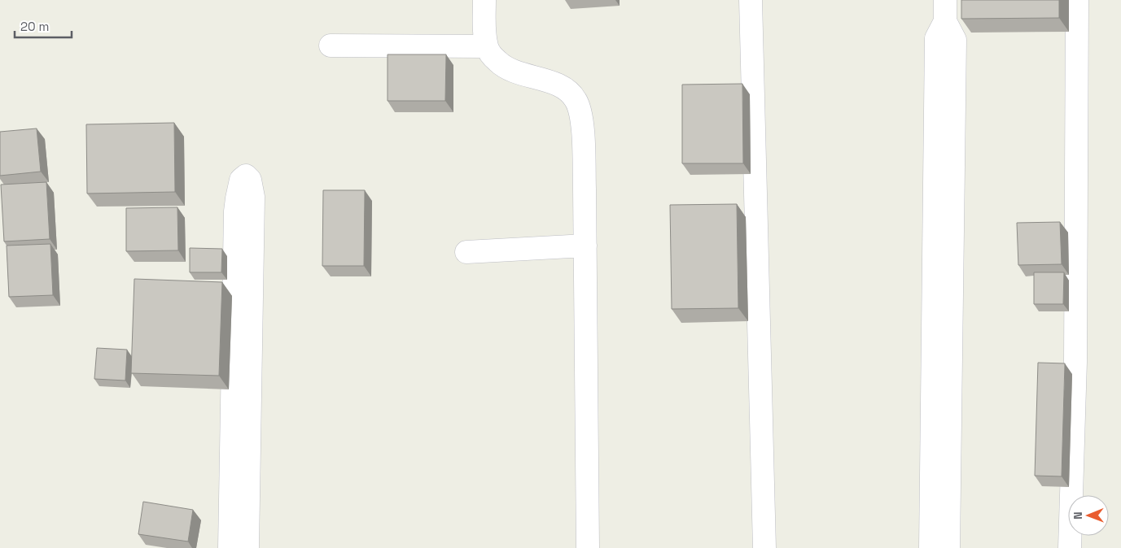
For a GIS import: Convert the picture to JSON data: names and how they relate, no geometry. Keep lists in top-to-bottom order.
{
  "scale_bar": "20 m",
  "north": "left"
}
